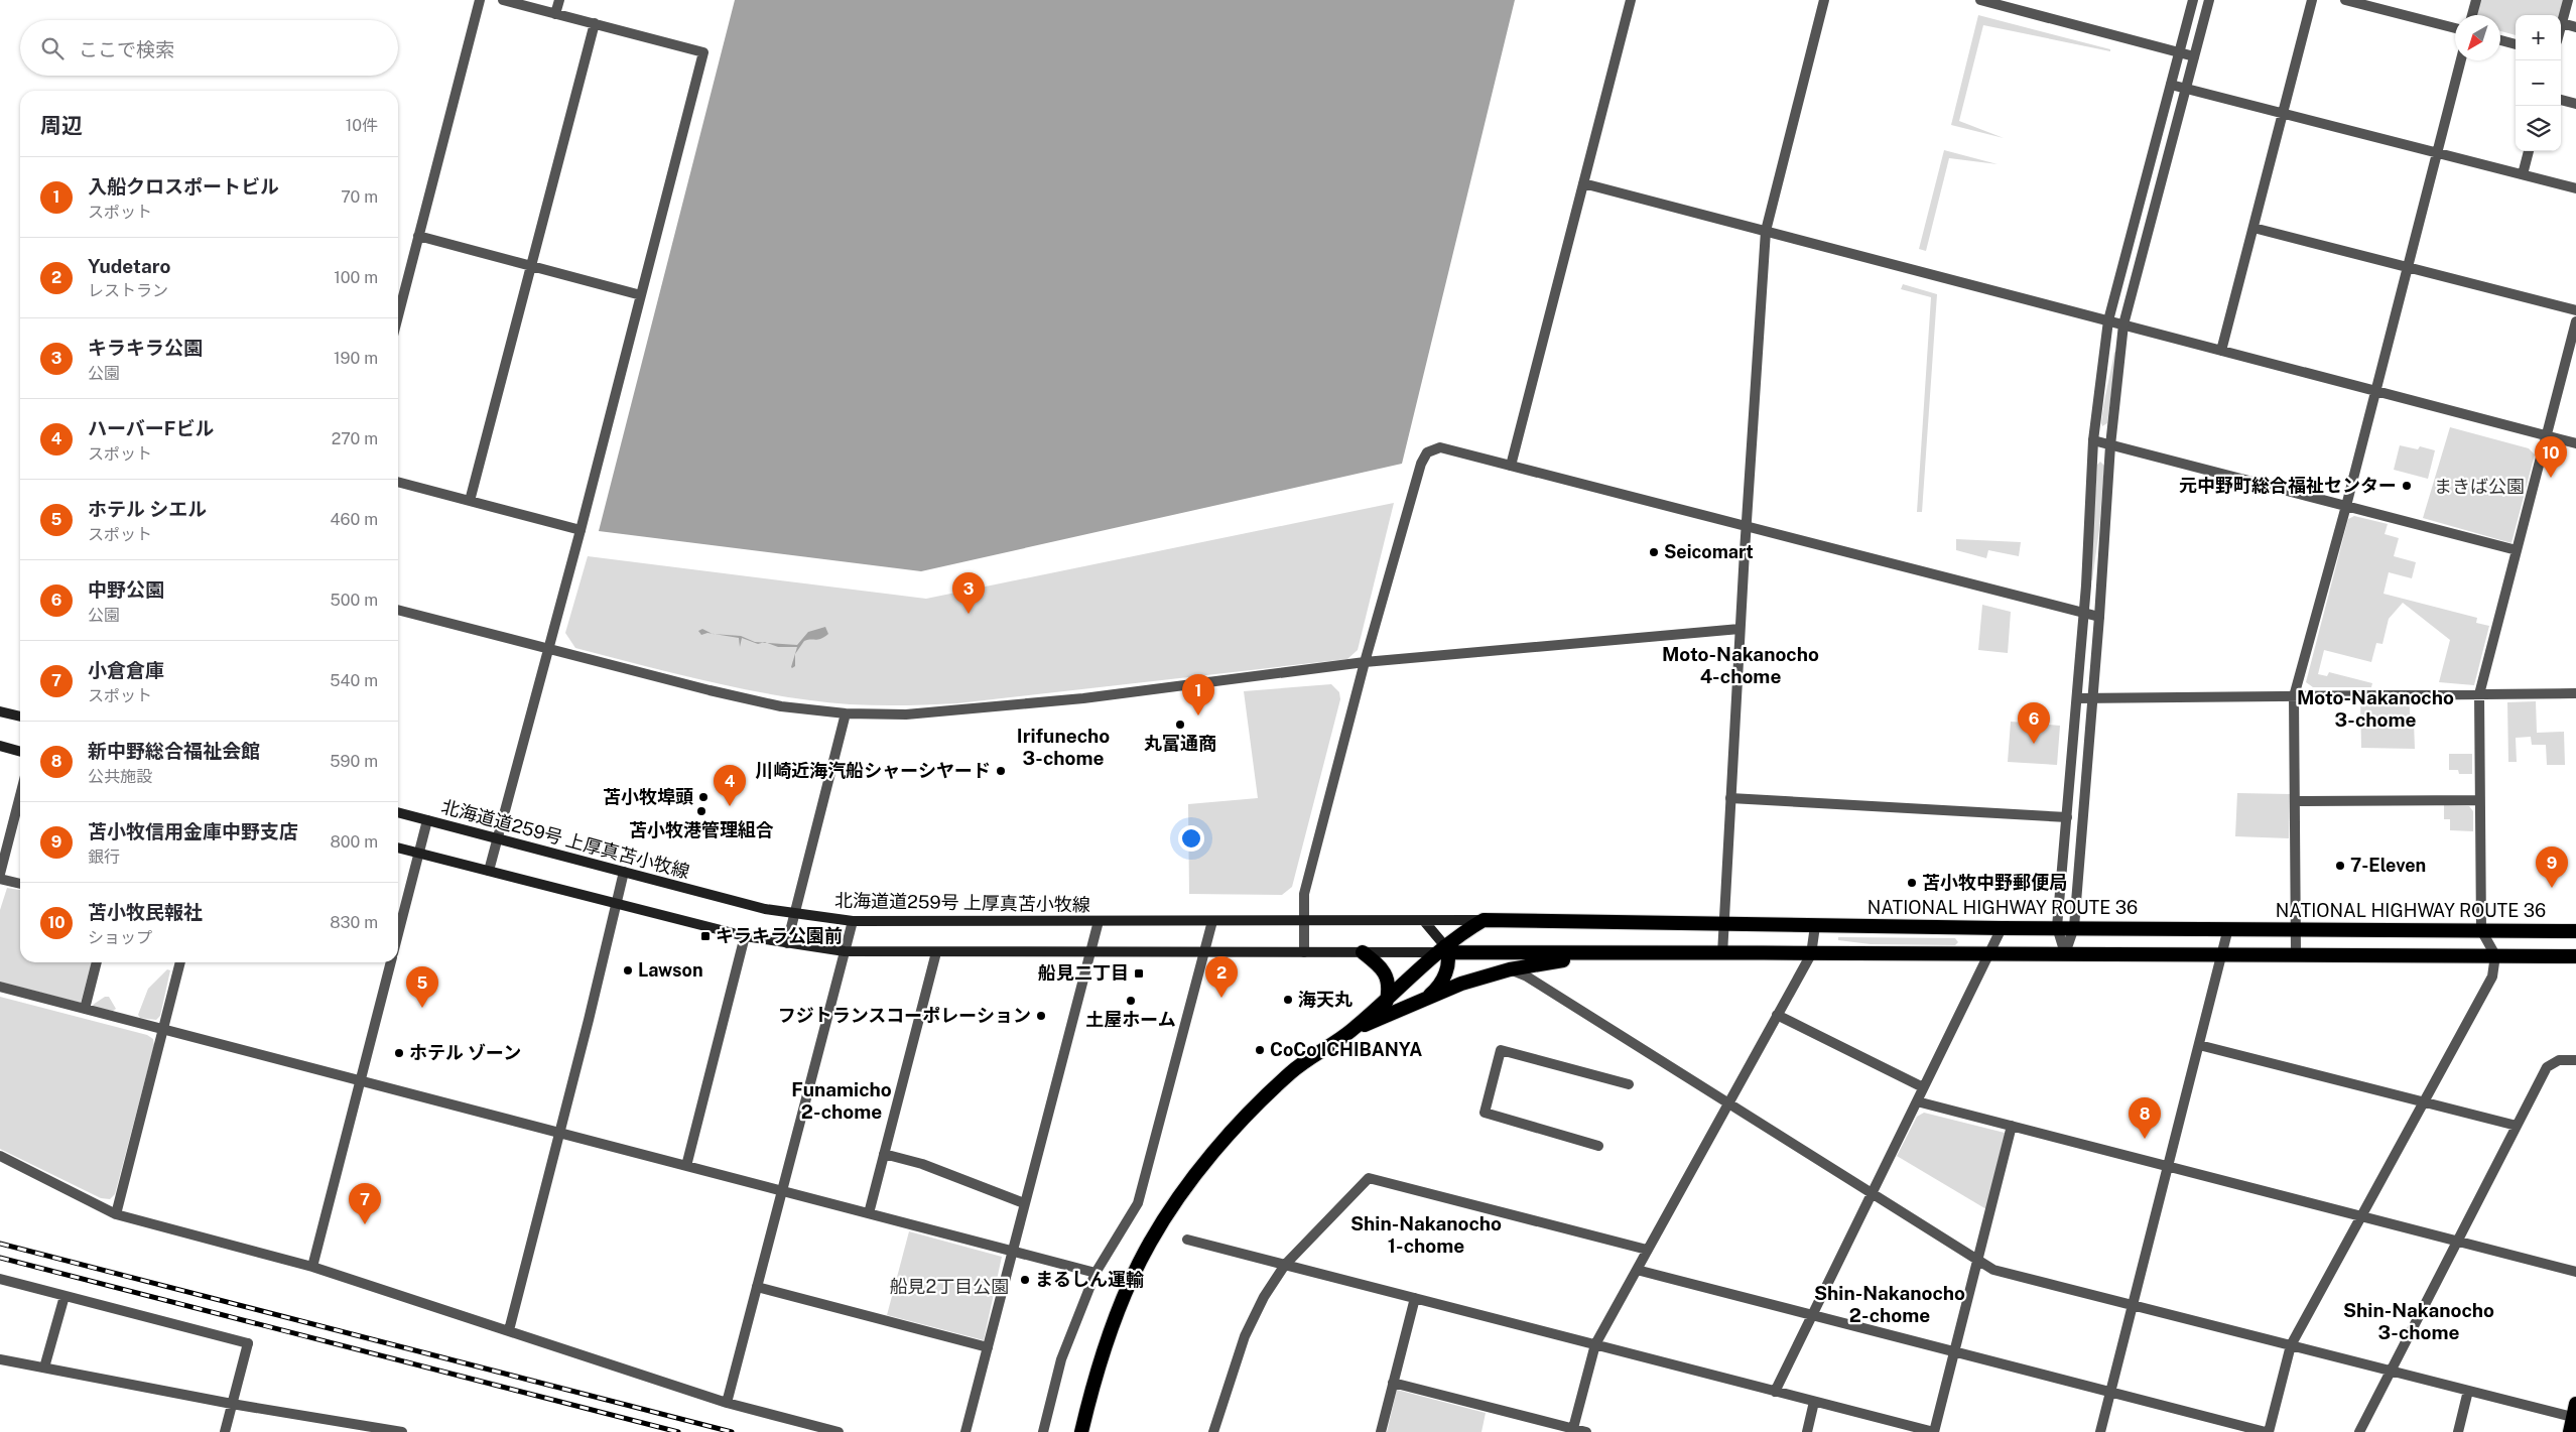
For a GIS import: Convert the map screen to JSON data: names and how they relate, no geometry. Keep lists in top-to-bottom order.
{
  "streets": {
    "highway": ["NATIONAL HIGHWAY ROUTE 36"],
    "main road": ["北海道道259号 上厚真苫小牧線"]
  },
  "crossings": [
    ["北海道道259号 上厚真苫小牧線", "NATIONAL HIGHWAY ROUTE 36"]
  ],
  "districts": [
    "Moto-Nakanocho 4-chome",
    "Moto-Nakanocho 3-chome",
    "Irifunecho 3-chome",
    "Funamicho 2-chome",
    "Shin-Nakanocho 1-chome",
    "Shin-Nakanocho 2-chome",
    "Shin-Nakanocho 3-chome"
  ],
  "parks": ["まきば公園", "船見2丁目公園"],
  "places": {
    "other": [
      "元中野町総合福祉センター",
      "Seicomart",
      "丸富通商",
      "川崎近海汽船シャーシヤード",
      "苫小牧埠頭",
      "苫小牧港管理組合",
      "7-Eleven",
      "苫小牧中野郵便局",
      "Lawson",
      "海天丸",
      "土屋ホーム",
      "フジトランスコーポレーション",
      "CoCo ICHIBANYA",
      "ホテル ゾーン",
      "まるしん運輸"
    ],
    "transit": ["キラキラ公園前", "船見二丁目"]
  },
  "north": "bottom left",
  "page": {
    "map_buttons": ["+", "−"],
    "search": "ここで検索",
    "heading": ["周辺", "10件"],
    "list": [
      {
        "mark": "1",
        "name": "入船クロスポートビル",
        "note": "スポット",
        "value": "70 m"
      },
      {
        "mark": "2",
        "name": "Yudetaro",
        "note": "レストラン",
        "value": "100 m"
      },
      {
        "mark": "3",
        "name": "キラキラ公園",
        "note": "公園",
        "value": "190 m"
      },
      {
        "mark": "4",
        "name": "ハーバーFビル",
        "note": "スポット",
        "value": "270 m"
      },
      {
        "mark": "5",
        "name": "ホテル シエル",
        "note": "スポット",
        "value": "460 m"
      },
      {
        "mark": "6",
        "name": "中野公園",
        "note": "公園",
        "value": "500 m"
      },
      {
        "mark": "7",
        "name": "小倉倉庫",
        "note": "スポット",
        "value": "540 m"
      },
      {
        "mark": "8",
        "name": "新中野総合福祉会館",
        "note": "公共施設",
        "value": "590 m"
      },
      {
        "mark": "9",
        "name": "苫小牧信用金庫中野支店",
        "note": "銀行",
        "value": "800 m"
      },
      {
        "mark": "10",
        "name": "苫小牧民報社",
        "note": "ショップ",
        "value": "830 m"
      }
    ],
    "pins": [
      "10",
      "3",
      "1",
      "6",
      "4",
      "9",
      "2",
      "5",
      "8",
      "7"
    ]
  }
}
